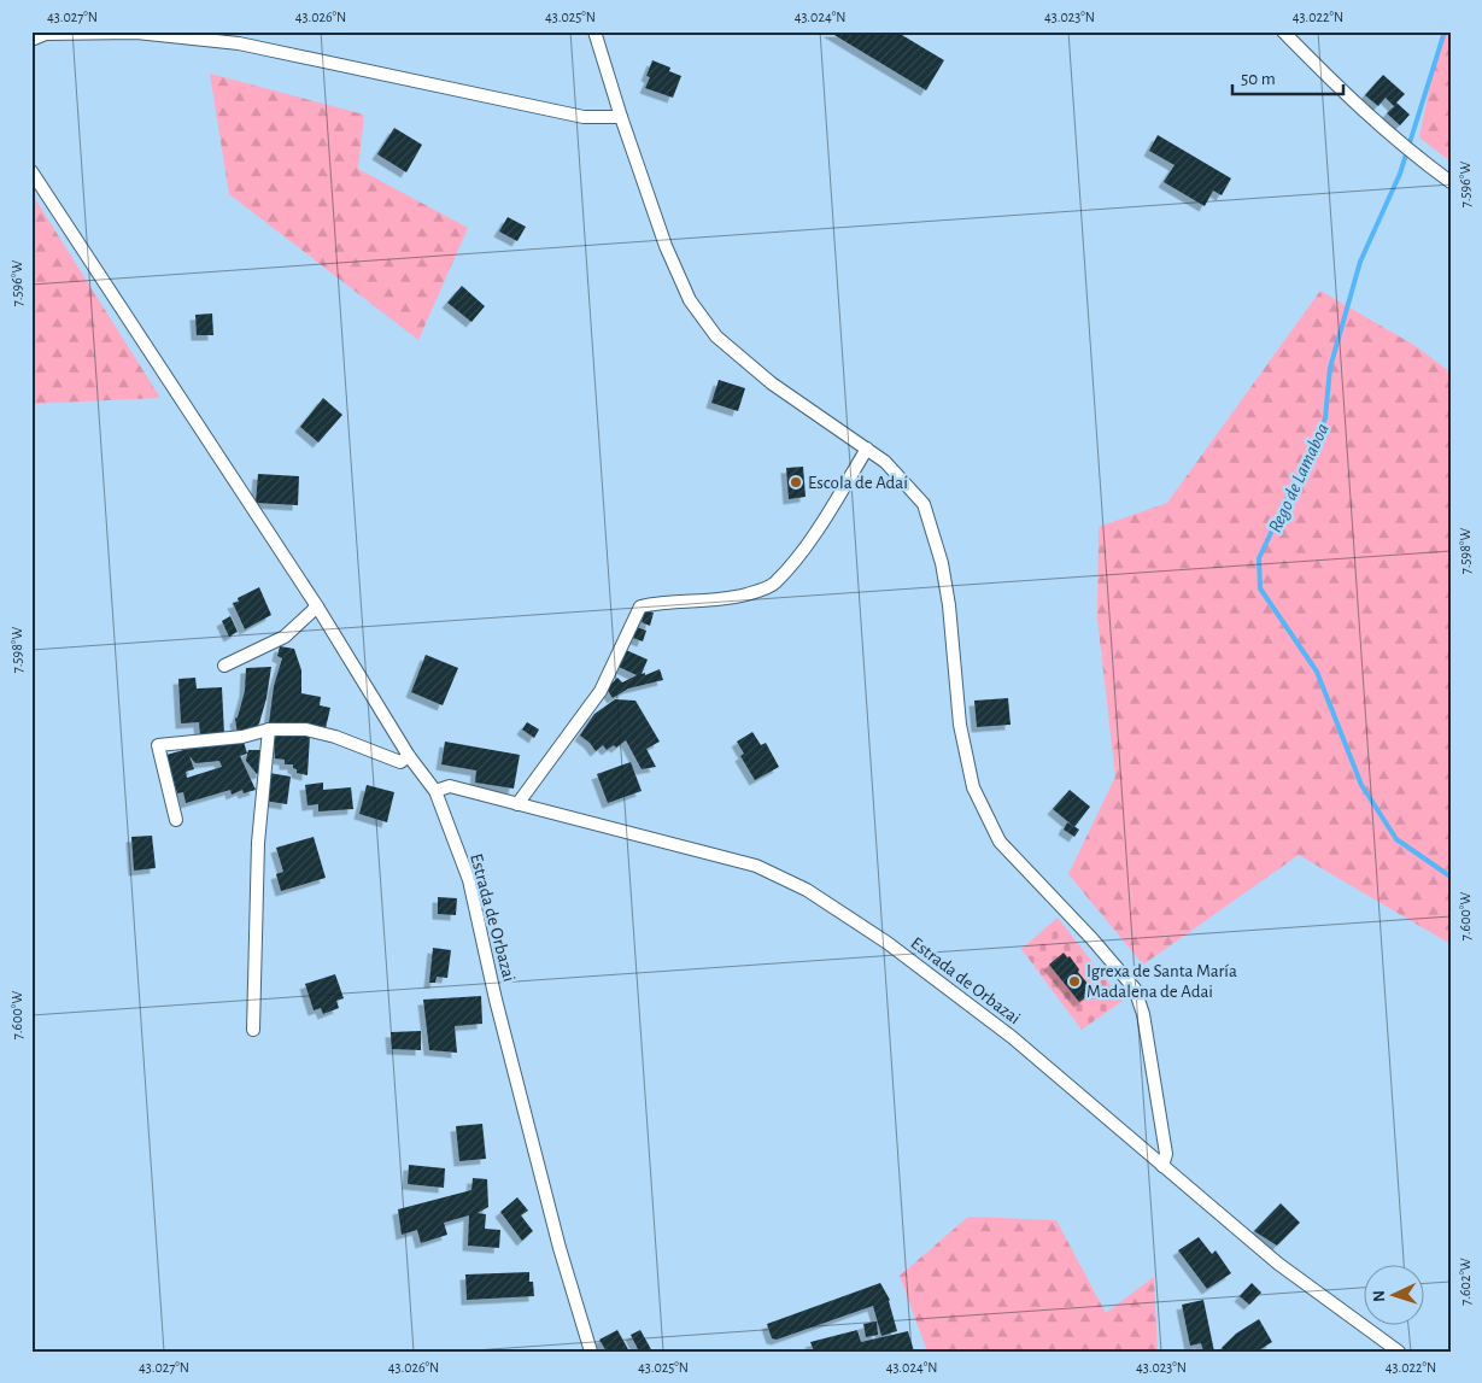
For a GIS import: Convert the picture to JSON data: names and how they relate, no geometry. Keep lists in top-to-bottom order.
{
  "streets": {
    "street": ["Estrada de Orbazai"]
  },
  "water": ["Rego de Lamaboa"],
  "places": ["Escola de Adai", "Igrexa de Santa María Madalena de Adai"],
  "scale_bar": "50 m",
  "north": "left",
  "coordinates": [
    "43.027°N",
    "43.026°N",
    "43.025°N",
    "43.024°N",
    "43.023°N",
    "43.022°N",
    "7.596°W",
    "7.598°W",
    "7.600°W",
    "7.602°W"
  ]
}
